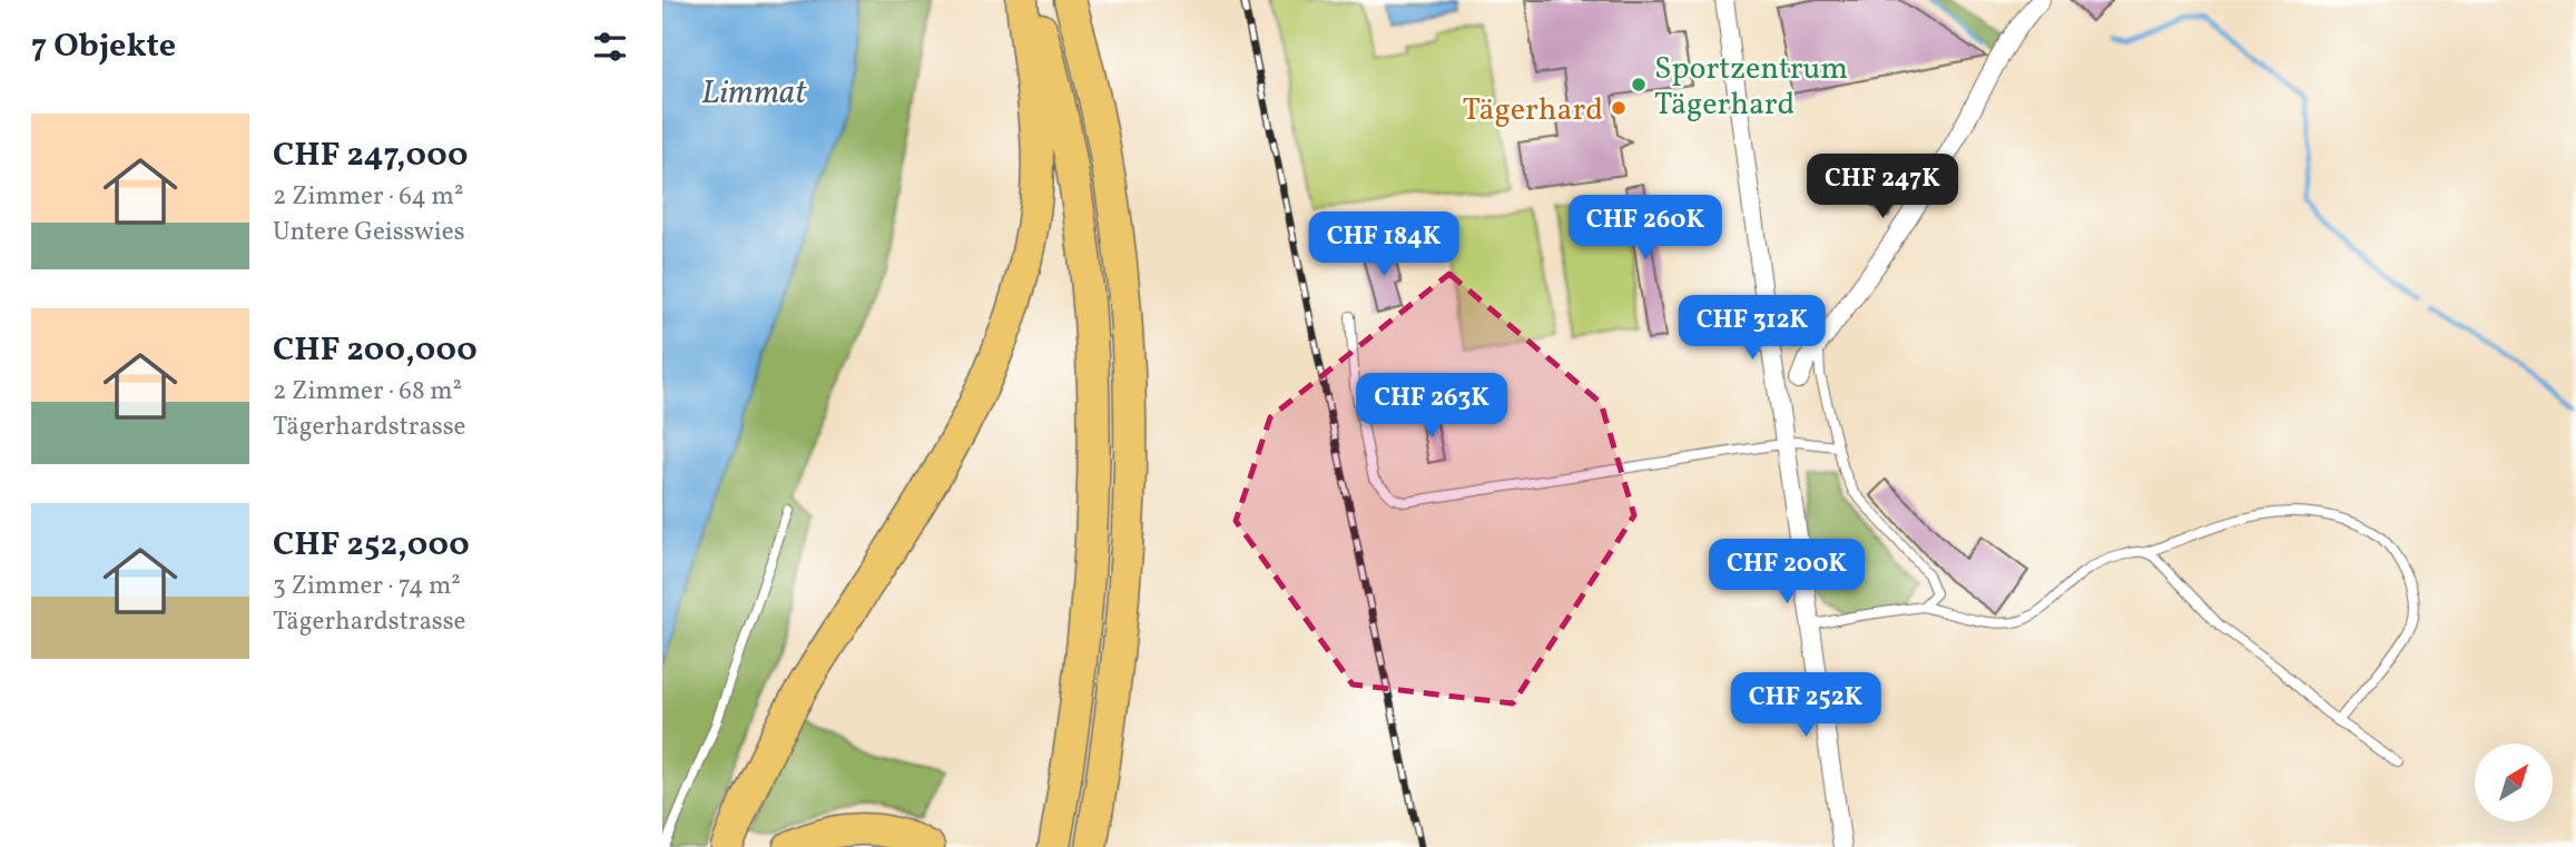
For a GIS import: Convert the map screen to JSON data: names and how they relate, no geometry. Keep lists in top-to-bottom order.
{
  "water": ["Limmat"],
  "places": ["Sportzentrum Tägerhard", "Tägerhard"],
  "north": "top right",
  "page": {
    "heading": "7 Objekte",
    "list": [
      {
        "name": "CHF 247,000",
        "note": "2 Zimmer · 64 m² · Untere Geisswies"
      },
      {
        "name": "CHF 200,000",
        "note": "2 Zimmer · 68 m² · Tägerhardstrasse"
      },
      {
        "name": "CHF 252,000",
        "note": "3 Zimmer · 74 m² · Tägerhardstrasse"
      }
    ],
    "price": [
      "CHF 247K",
      "CHF 260K",
      "CHF 184K",
      "CHF 312K",
      "CHF 263K",
      "CHF 200K",
      "CHF 252K"
    ]
  }
}
